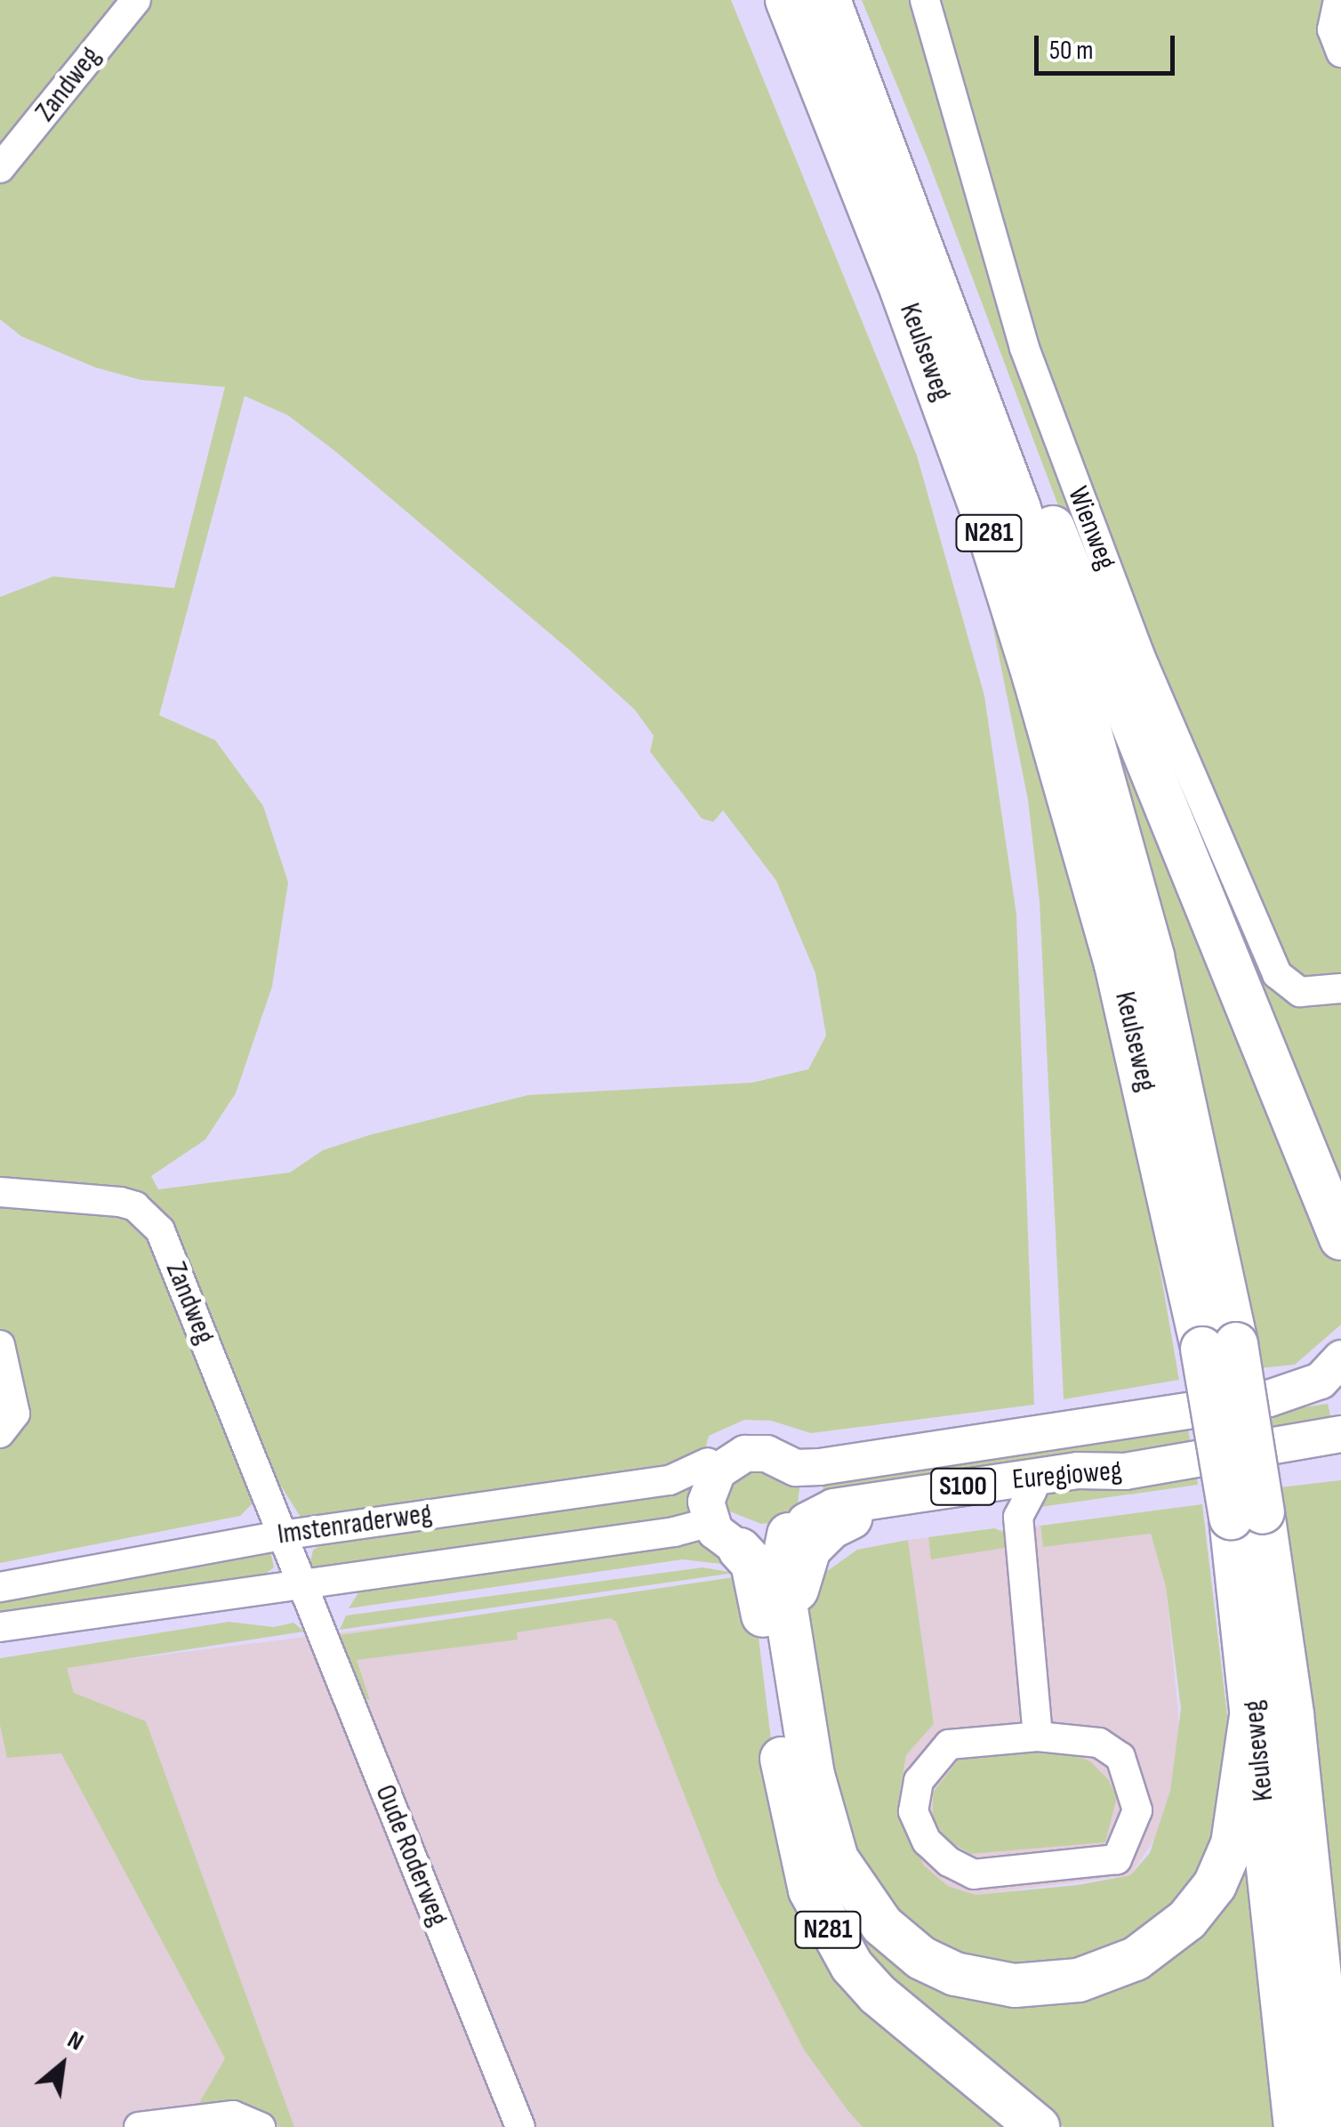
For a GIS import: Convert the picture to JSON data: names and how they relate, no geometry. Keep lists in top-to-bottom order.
{
  "streets": {
    "highway": ["Keulseweg", "N281"],
    "main road": ["Euregioweg", "S100"],
    "street": [
      "Zandweg",
      "Wienweg",
      "Imstenraderweg",
      "Oude Roderweg"
    ]
  },
  "crossings": [
    ["Zandweg", "Imstenraderweg"],
    ["Zandweg", "Oude Roderweg"],
    ["Keulseweg", "N281"],
    ["N281", "Euregioweg"],
    ["N281", "S100"],
    ["N281", "Imstenraderweg"],
    ["Euregioweg", "S100"],
    ["Euregioweg", "Imstenraderweg"],
    ["S100", "Imstenraderweg"],
    ["Imstenraderweg", "Oude Roderweg"]
  ],
  "scale_bar": "50 m",
  "north": "top right"
}
